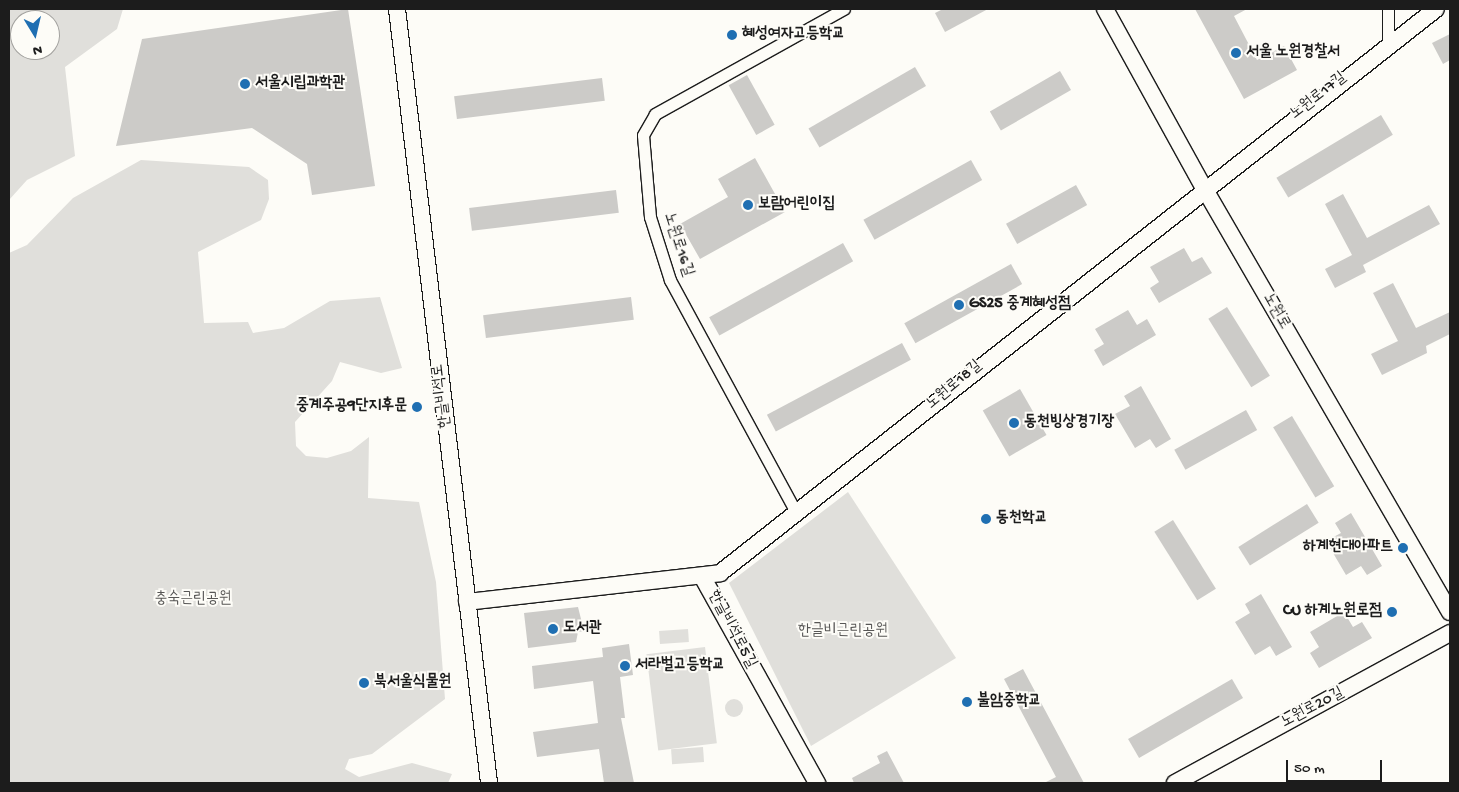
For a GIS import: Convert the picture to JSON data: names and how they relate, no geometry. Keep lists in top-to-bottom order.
{
  "streets": {
    "street": [
      "노원로17길",
      "노원로16길",
      "노원로",
      "노원로18길",
      "한글비석로",
      "한글비석로5길",
      "노원로20길"
    ]
  },
  "crossings": [
    ["노원로17길", "노원로"],
    ["노원로17길", "노원로18길"],
    ["노원로16길", "노원로18길"],
    ["노원로", "노원로18길"],
    ["노원로18길", "한글비석로5길"],
    ["한글비석로", "한글비석로5길"]
  ],
  "parks": ["충숙근린공원", "한글비근린공원"],
  "places": [
    "혜성여자고등학교",
    "서울 노원경찰서",
    "서울시립과학관",
    "보람어린이집",
    "GS25 중계혜성점",
    "중계주공9단지후문",
    "동천빙상경기장",
    "동천학교",
    "하계현대아파트",
    "CU 하계노원로점",
    "도서관",
    "서라벌고등학교",
    "북서울식물원",
    "불암중학교"
  ],
  "scale_bar": "50 m",
  "north": "bottom"
}
